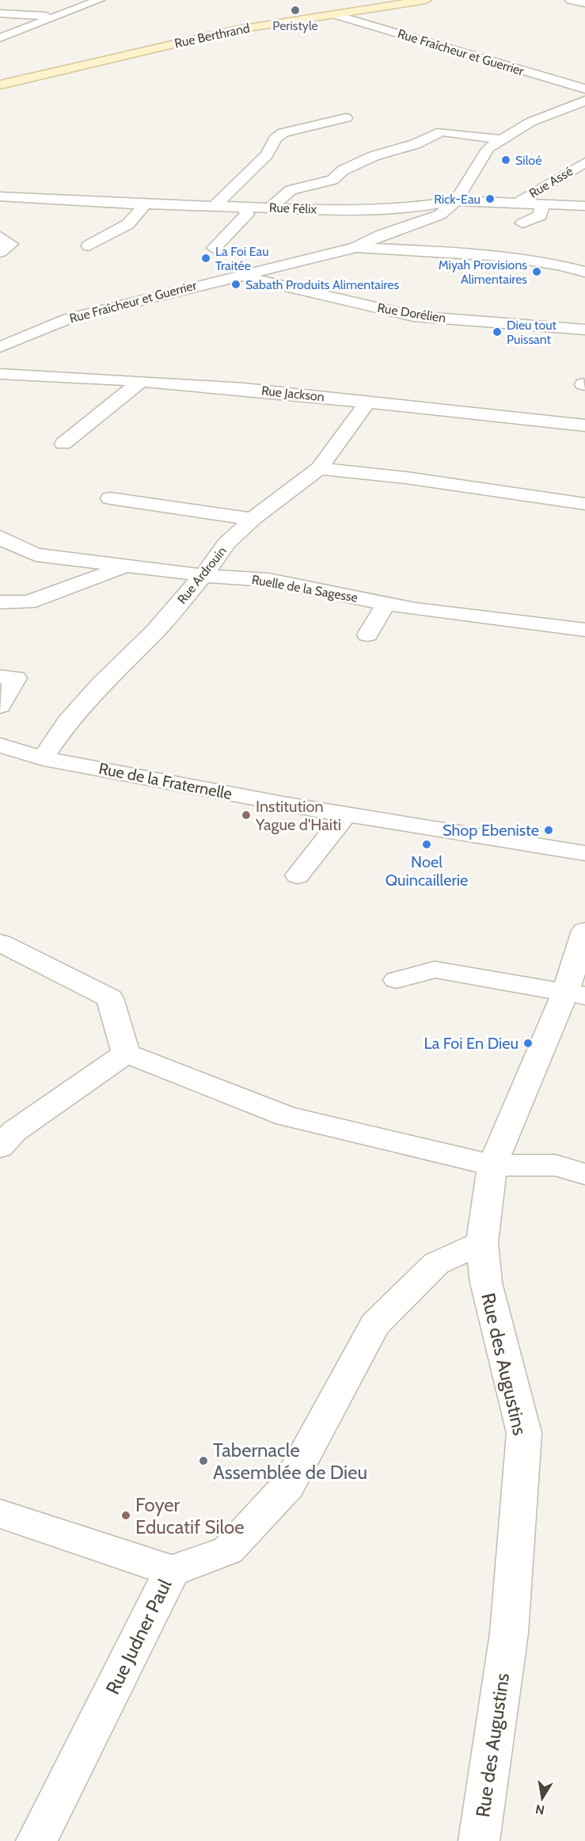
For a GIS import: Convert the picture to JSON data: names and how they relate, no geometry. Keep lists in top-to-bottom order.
{
  "streets": {
    "street": [
      "Rue Berthrand",
      "Rue Fraîcheur et Guerrier",
      "Rue Assé",
      "Rue Félix",
      "Rue Dorélien",
      "Rue Jackson",
      "Rue Ardrouin",
      "Ruelle de la Sagesse",
      "Rue de la Fraternelle",
      "Rue des Augustins",
      "Rue Judner Paul"
    ]
  },
  "crossings": [
    ["Rue Berthrand", "Rue Fraîcheur et Guerrier"],
    ["Rue Fraîcheur et Guerrier", "Rue Félix"],
    ["Rue Fraîcheur et Guerrier", "Rue Dorélien"],
    ["Rue Assé", "Rue Félix"],
    ["Rue Jackson", "Rue Ardrouin"],
    ["Rue Ardrouin", "Ruelle de la Sagesse"],
    ["Rue Ardrouin", "Rue de la Fraternelle"],
    ["Rue des Augustins", "Rue Judner Paul"]
  ],
  "places": [
    "Peristyle",
    "Siloé",
    "Rick-Eau",
    "La Foi Eau Traitée",
    "Miyah Provisions Alimentaires",
    "Sabath Produits Alimentaires",
    "Dieu tout Puissant",
    "Institution Yague d'Haiti",
    "Shop Ebeniste",
    "Noel Quincaillerie",
    "La Foi En Dieu",
    "Tabernacle Assemblée de Dieu",
    "Foyer Educatif Siloe"
  ],
  "north": "bottom"
}
